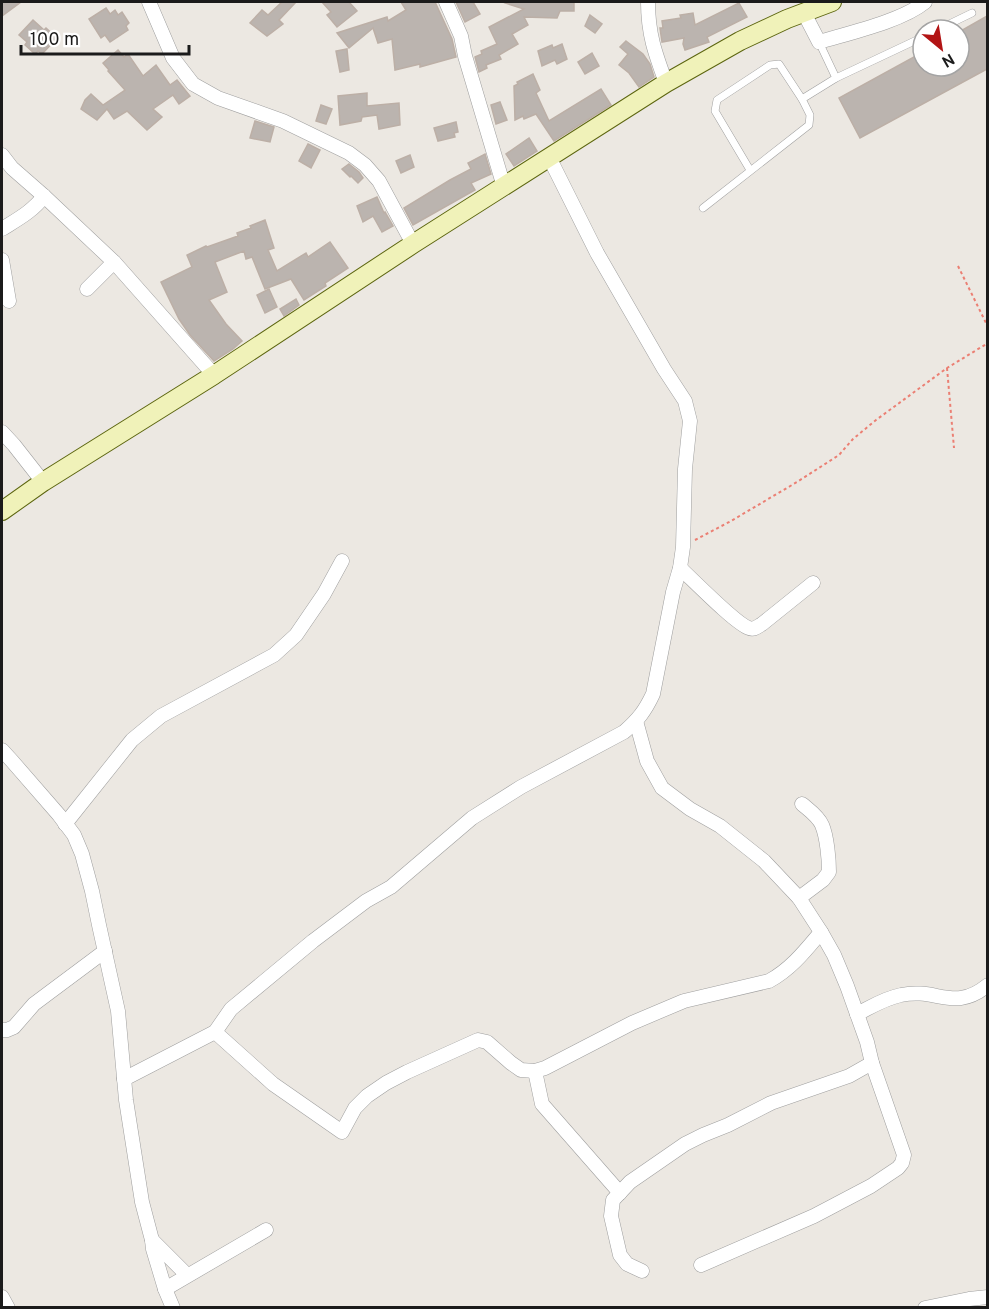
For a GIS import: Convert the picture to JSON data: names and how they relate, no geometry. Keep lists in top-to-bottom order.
{
  "scale_bar": "100 m",
  "north": "bottom right"
}
